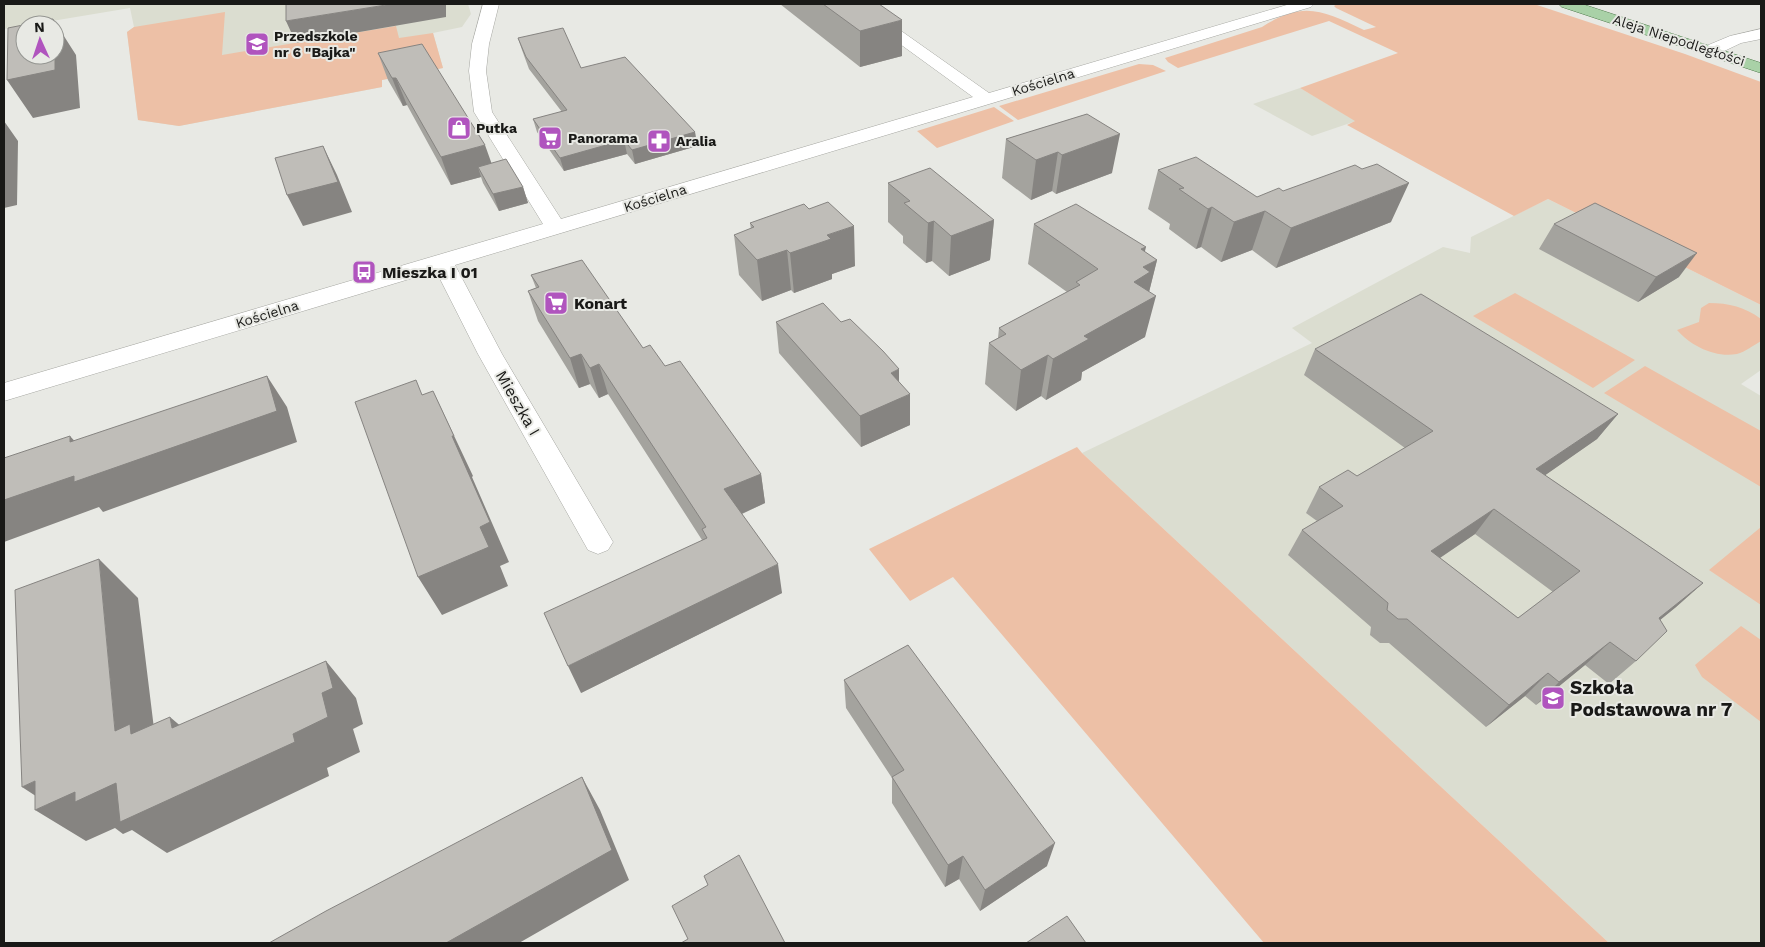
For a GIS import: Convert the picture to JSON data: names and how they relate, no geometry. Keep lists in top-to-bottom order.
{
  "streets": {
    "main road": ["Aleja Niepodległości"],
    "street": ["Kościelna", "Mieszka I"]
  },
  "crossings": [
    ["Kościelna", "Mieszka I"]
  ],
  "places": {
    "school or university": ["Przedszkole nr 6 \"Bajka\"", "Szkoła Podstawowa nr 7"],
    "shop": ["Putka"],
    "supermarket": ["Panorama", "Konart"],
    "pharmacy": ["Aralia"],
    "bus stop": ["Mieszka I 01"]
  },
  "north": "top"
}
